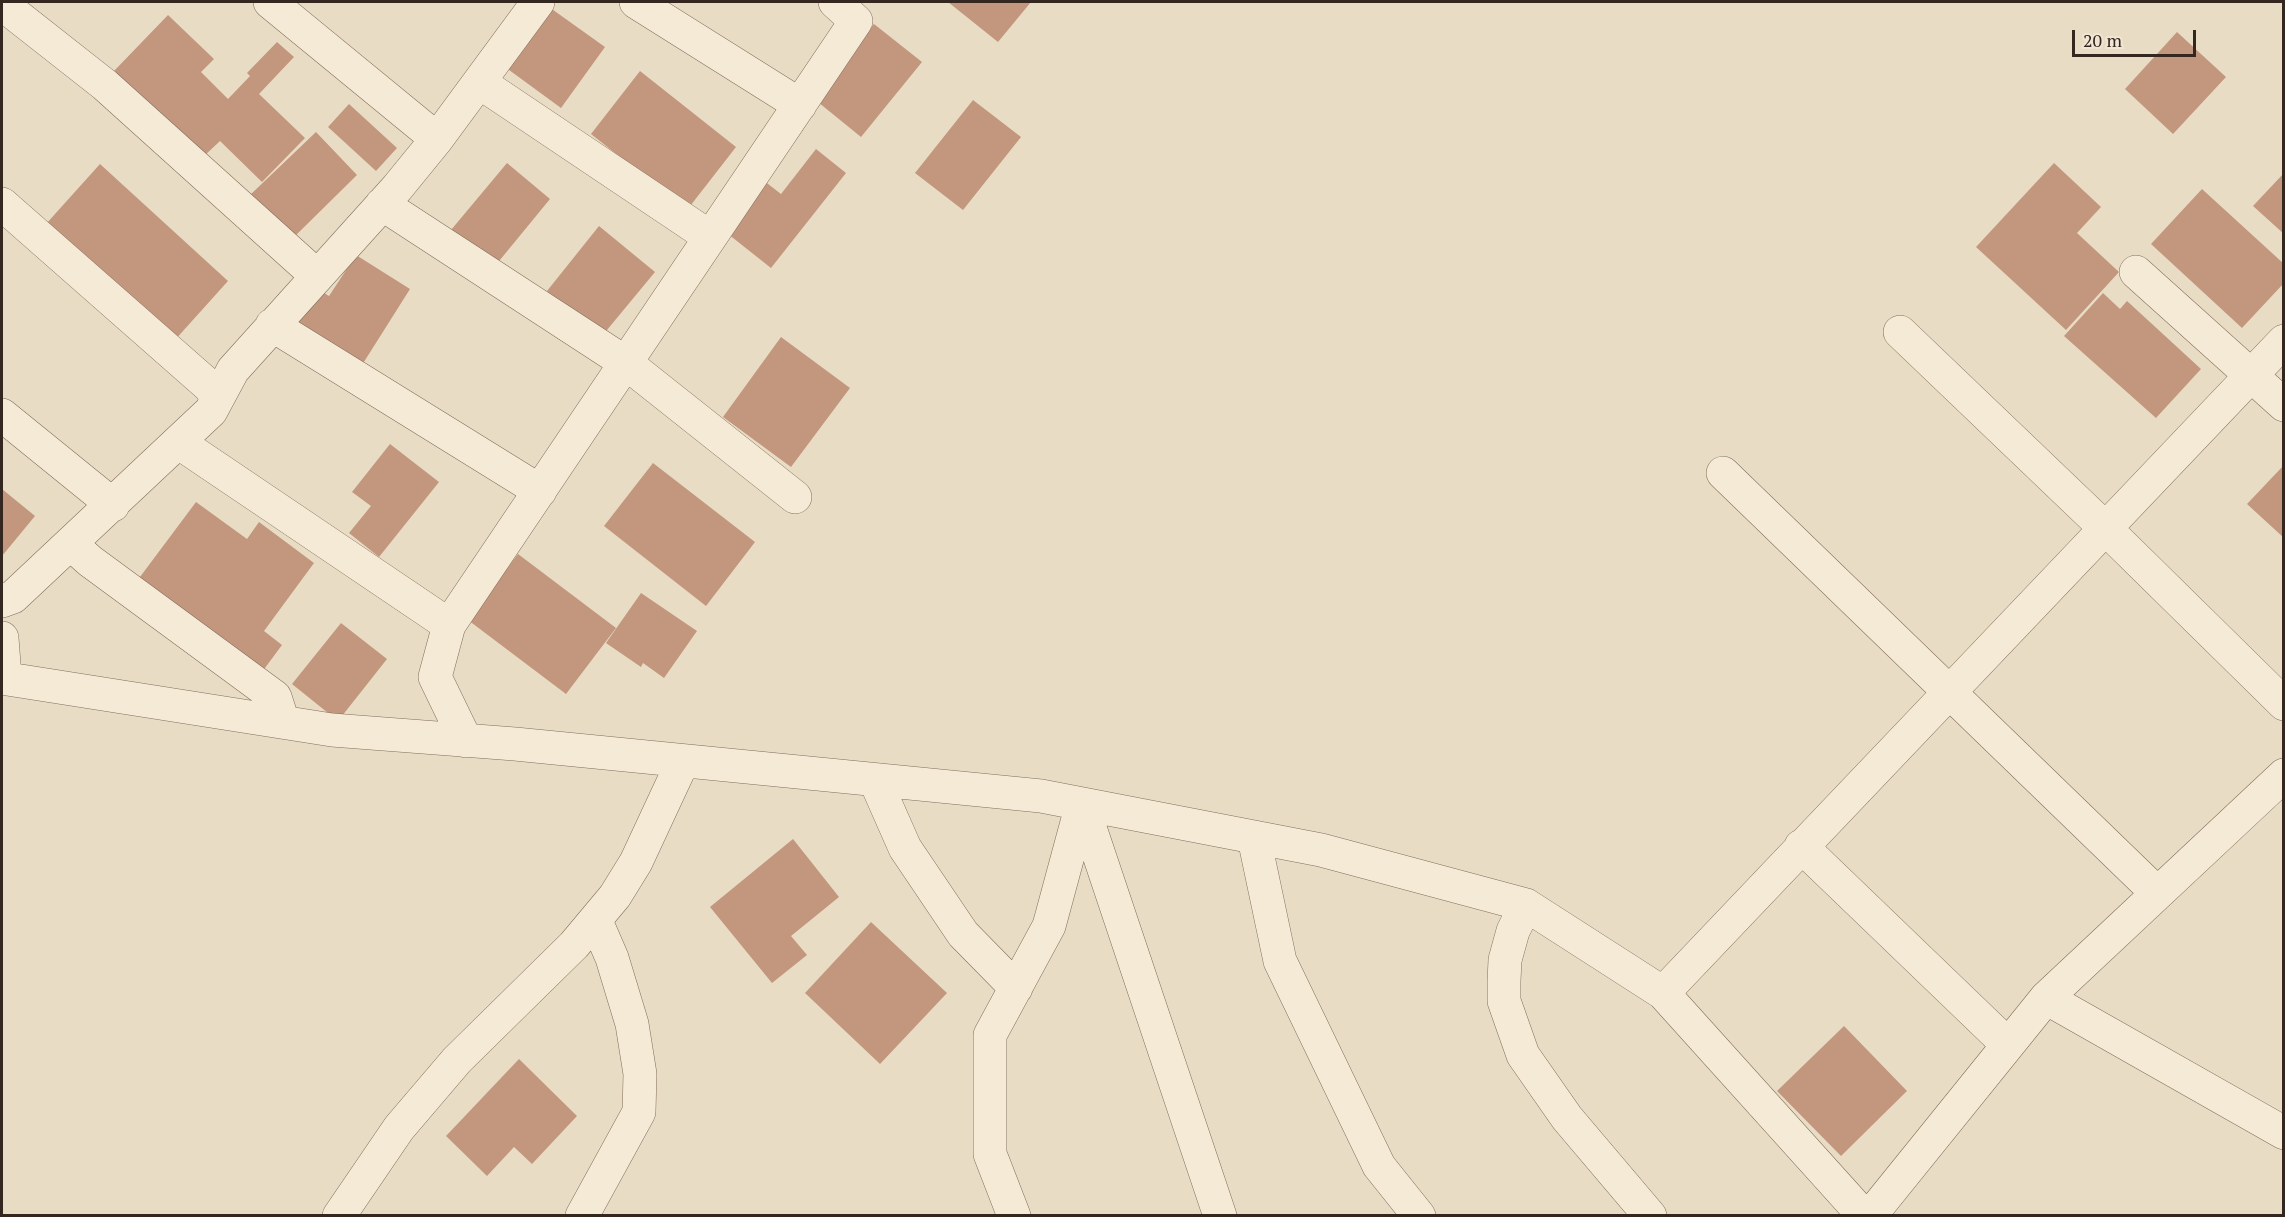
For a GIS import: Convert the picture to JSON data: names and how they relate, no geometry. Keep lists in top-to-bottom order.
{
  "scale_bar": "20 m"
}
